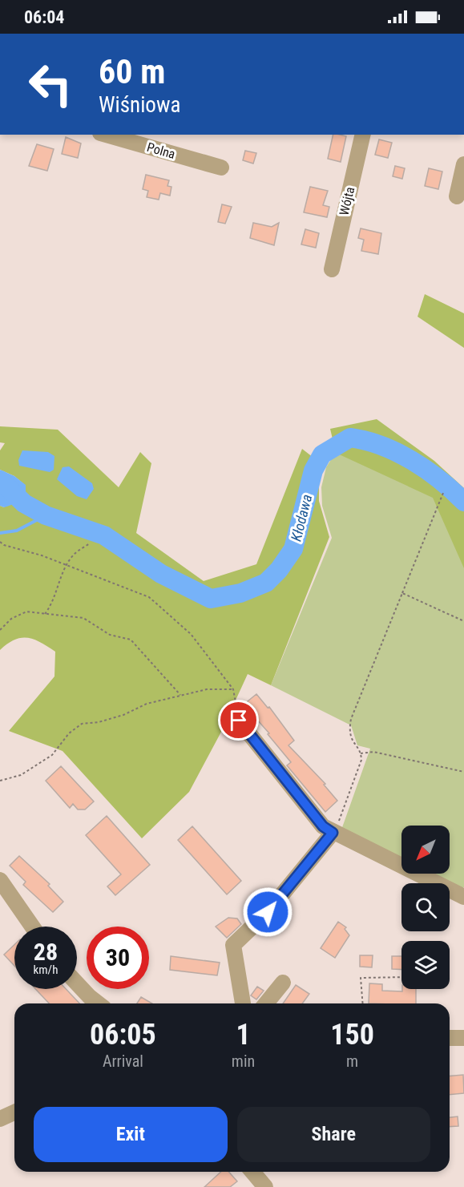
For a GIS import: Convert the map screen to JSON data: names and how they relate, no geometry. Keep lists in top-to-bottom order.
{
  "streets": {
    "street": ["Polna", "Wójta"]
  },
  "water": ["Kłodawa"],
  "north": "bottom left",
  "page": {
    "status": "06:04",
    "turn": ["60 m", "Wiśniowa"],
    "speed": "28 km/h",
    "limit": "30",
    "eta": [
      "06:05",
      "Arrival",
      "1",
      "min",
      "150",
      "m"
    ],
    "buttons": ["Exit", "Share"]
  }
}
